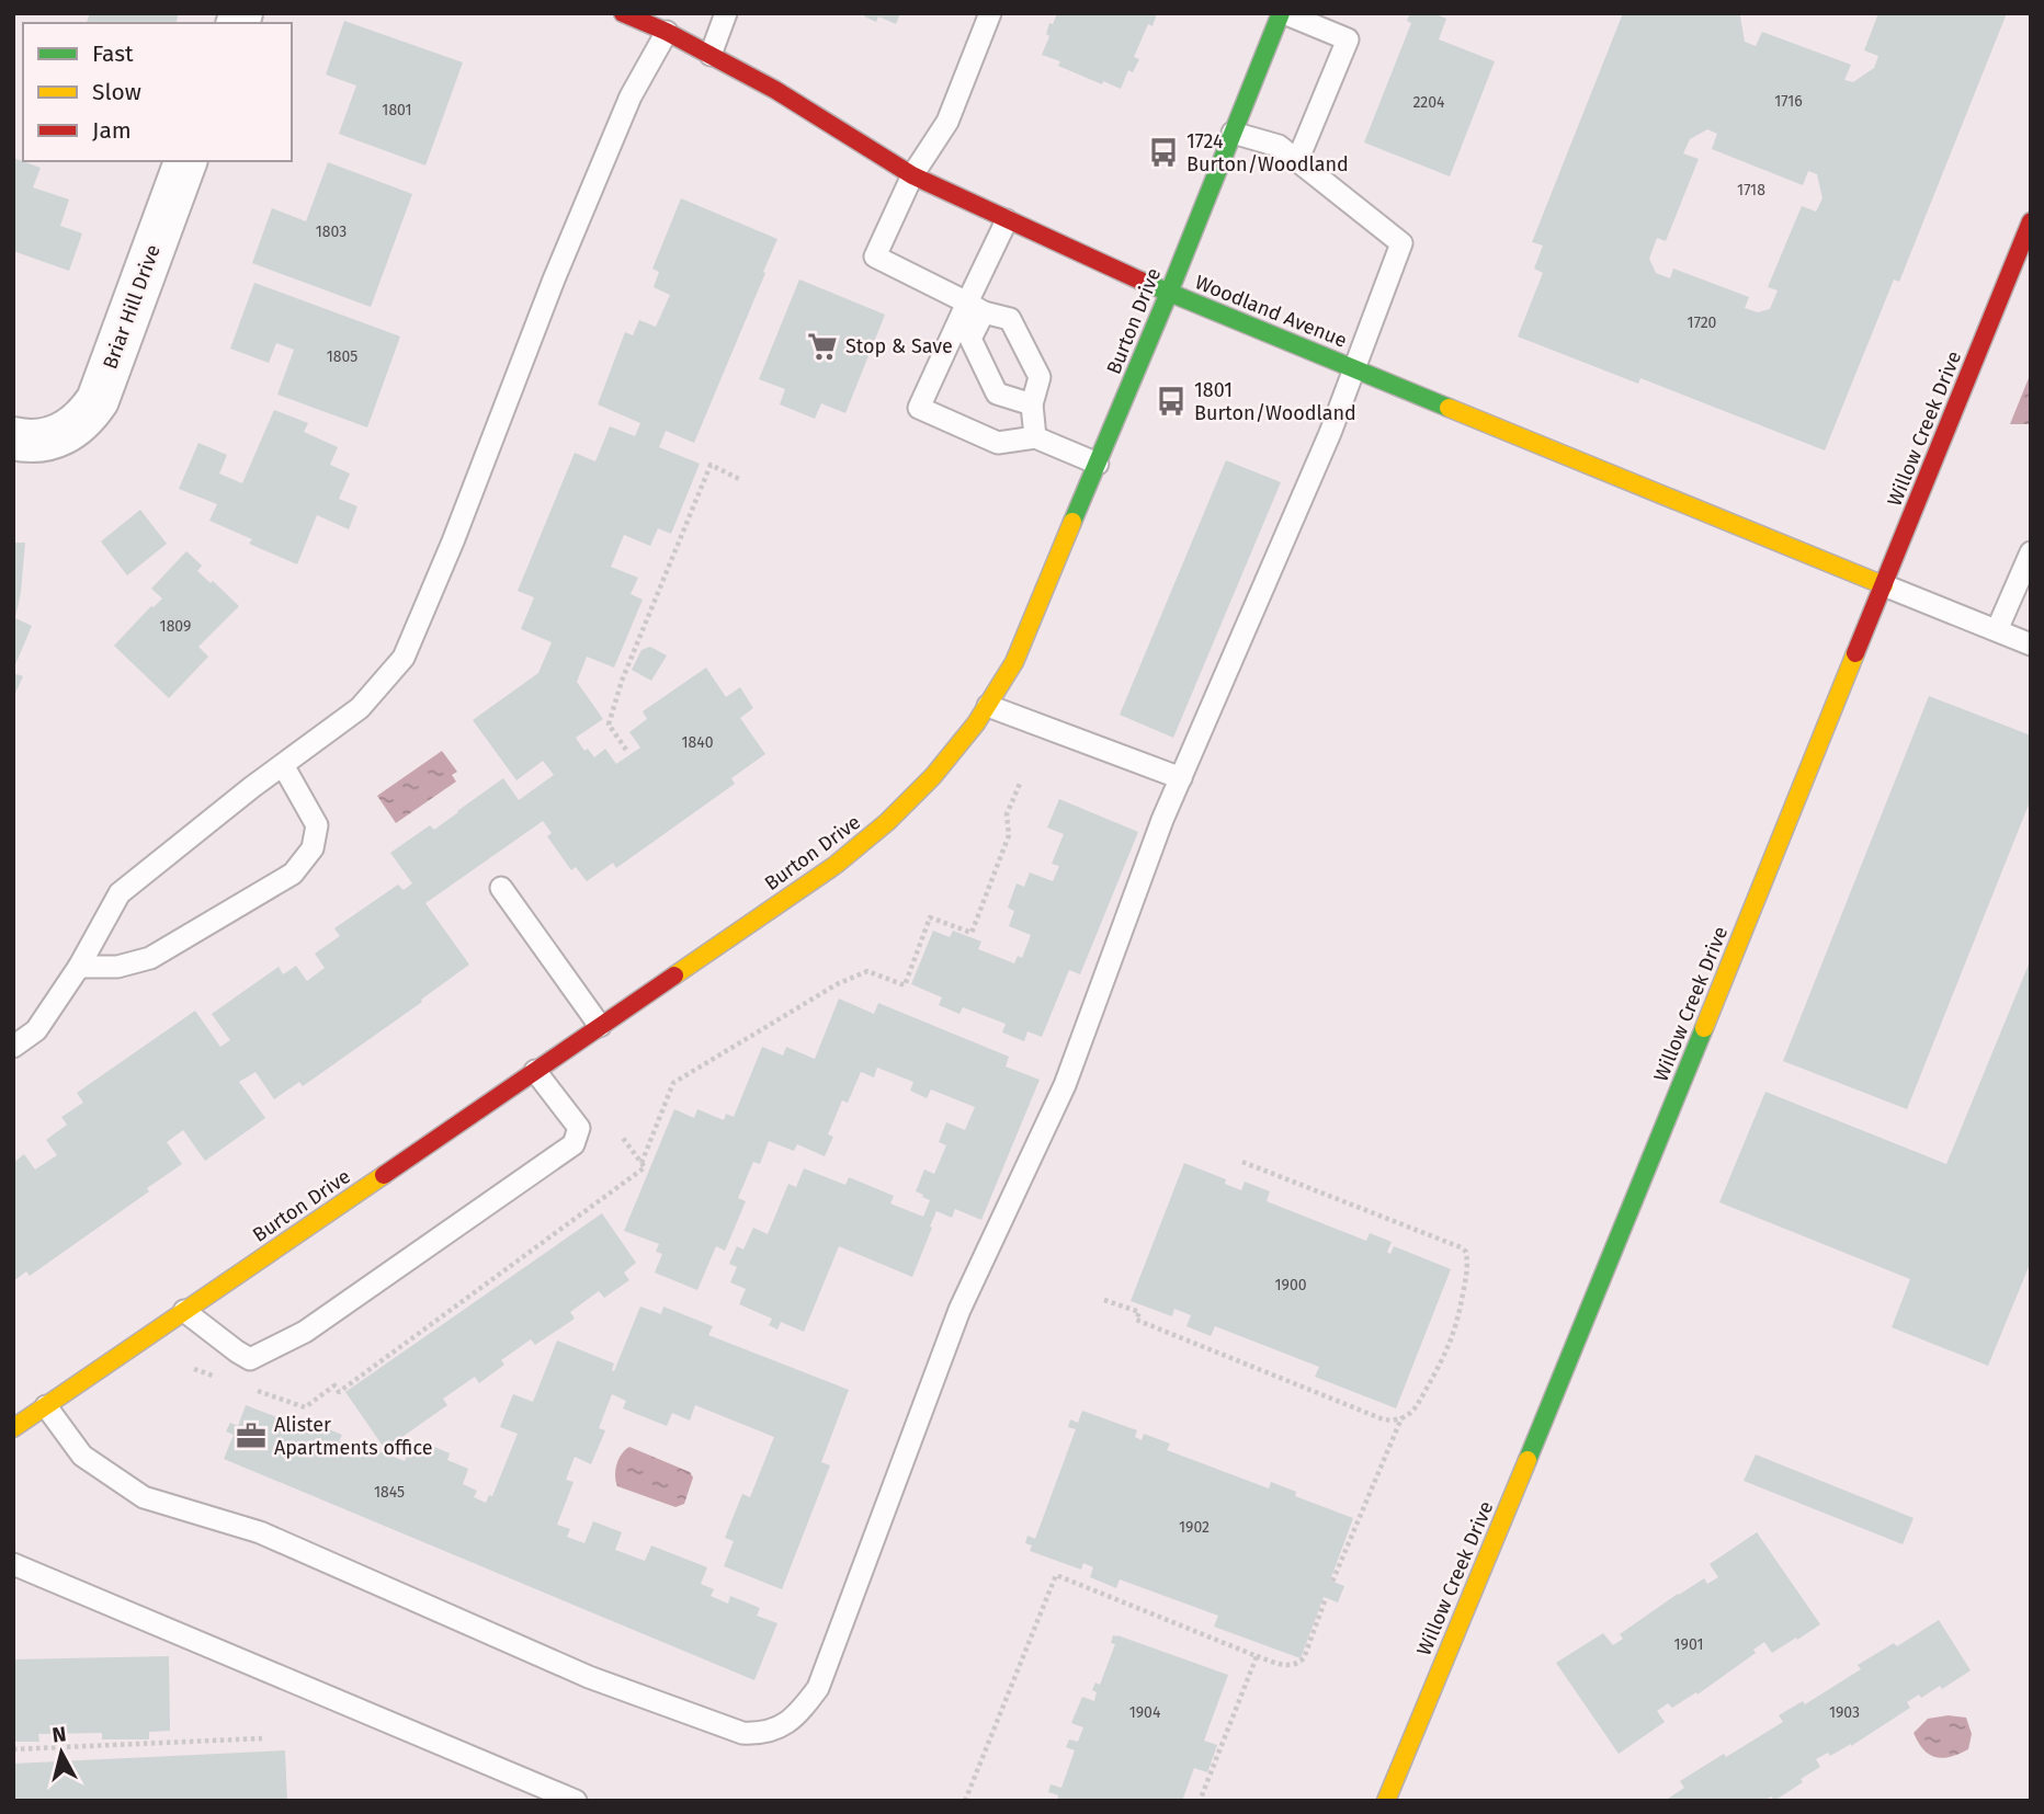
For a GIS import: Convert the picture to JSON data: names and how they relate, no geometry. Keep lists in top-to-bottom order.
{
  "streets": {
    "street": [
      "Briar Hill Drive",
      "Woodland Avenue",
      "Burton Drive",
      "Willow Creek Drive"
    ]
  },
  "crossings": [
    ["Woodland Avenue", "Burton Drive"],
    ["Woodland Avenue", "Willow Creek Drive"]
  ],
  "places": {
    "bus stop": ["1724 Burton/Woodland", "1801 Burton/Woodland"],
    "supermarket": ["Stop & Save"],
    "office": ["Alister Apartments office"]
  },
  "house_numbers": [
    "1716",
    "2204",
    "1801",
    "1718",
    "1803",
    "1720",
    "1805",
    "1809",
    "1840",
    "1900",
    "1845",
    "1902",
    "1901",
    "1904",
    "1903"
  ],
  "legend": ["Fast", "Slow", "Jam"],
  "north": "top"
}
